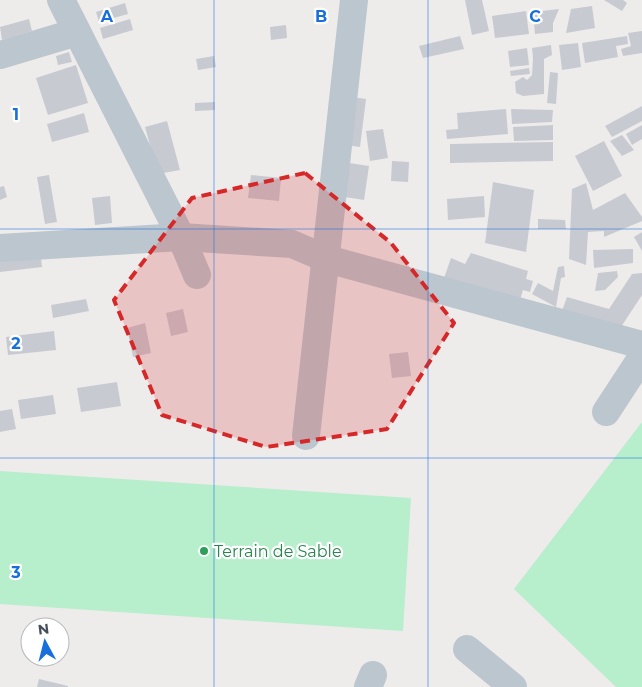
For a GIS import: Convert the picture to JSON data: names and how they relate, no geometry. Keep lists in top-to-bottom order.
{
  "places": ["Terrain de Sable"],
  "north": "top",
  "grid": {
    "columns": ["A", "B", "C"],
    "rows": ["1", "2", "3"]
  }
}
